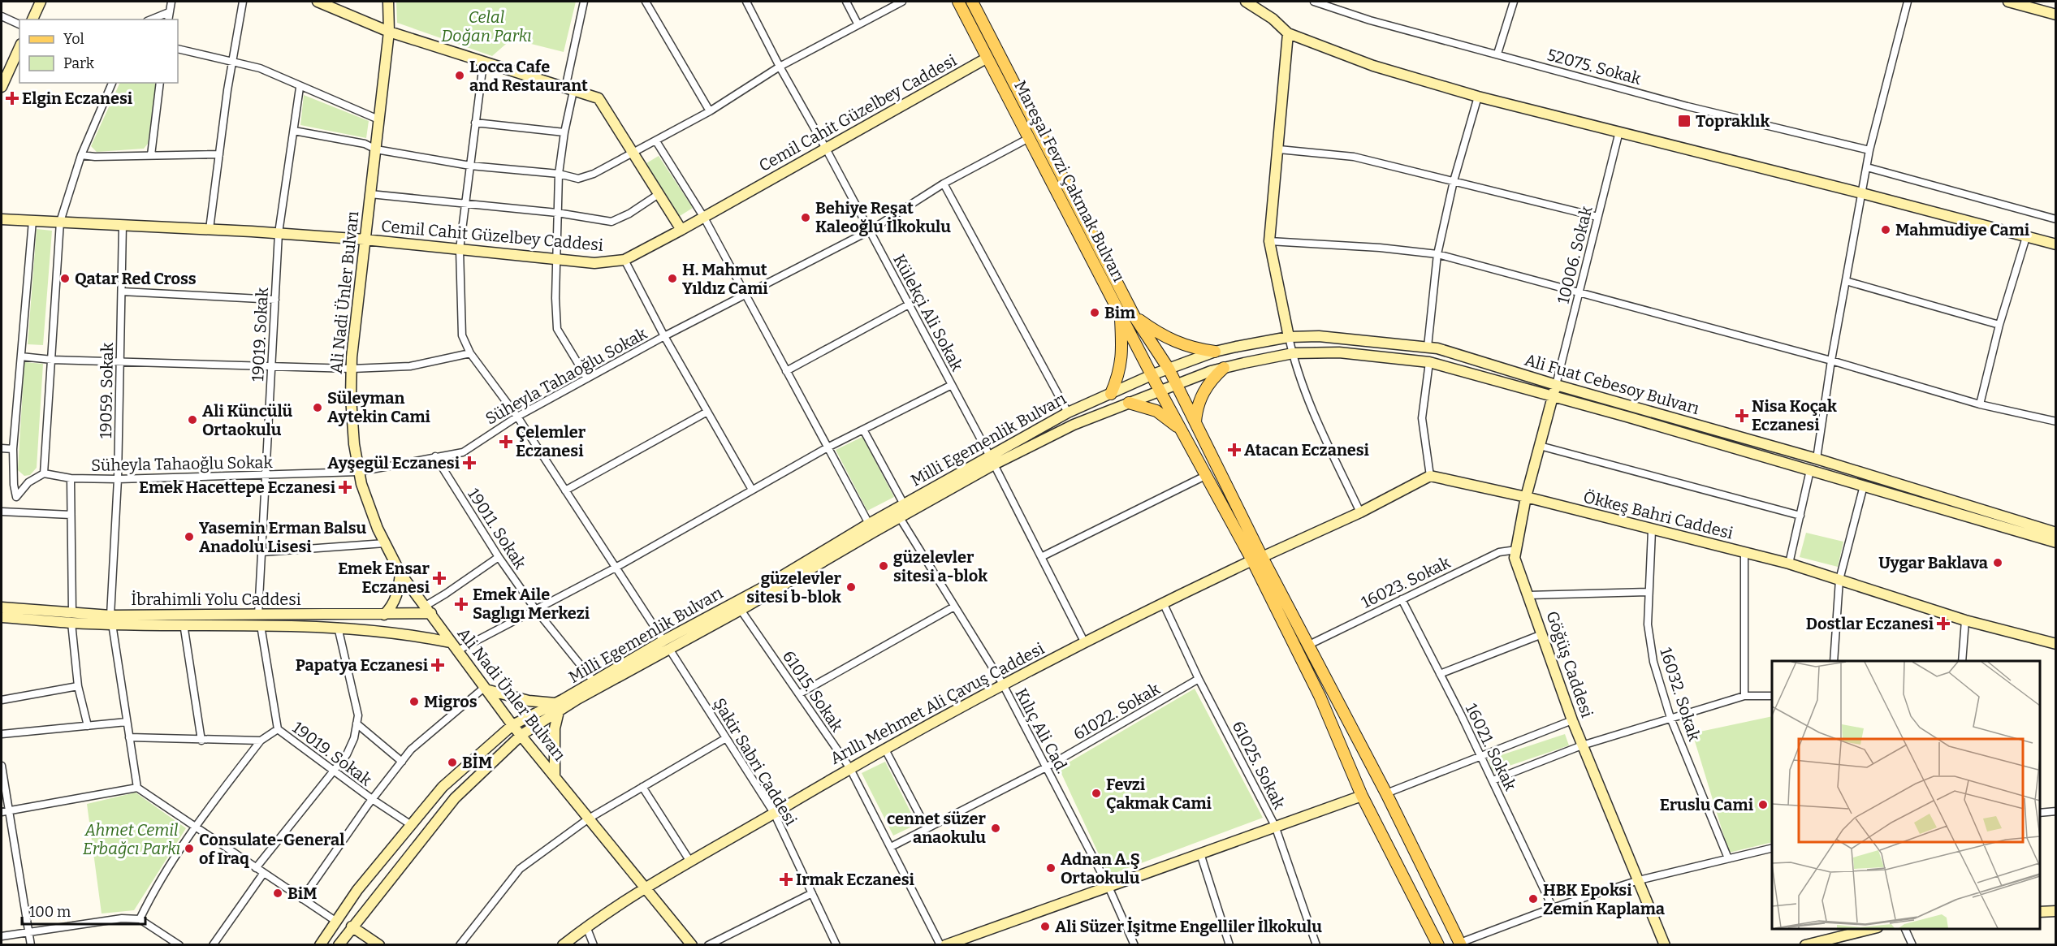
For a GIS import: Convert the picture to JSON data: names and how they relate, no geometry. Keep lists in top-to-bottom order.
{
  "streets": {
    "main road": ["Mareşal Fevzi Çakmak Bulvarı"],
    "street": [
      "52075. Sokak",
      "Cemil Cahit Güzelbey Caddesi",
      "10006. Sokak",
      "Ali Nadi Ünler Bulvarı",
      "Külekçi Ali Sokak",
      "19019. Sokak",
      "Süheyla Tahaoğlu Sokak",
      "Ali Fuat Cebesoy Bulvarı",
      "19059. Sokak",
      "Milli Egemenlik Bulvarı",
      "Ökkeş Bahri Caddesi",
      "19011. Sokak",
      "16023. Sokak",
      "İbrahimli Yolu Caddesi",
      "Göğüş Caddesi",
      "61015. Sokak",
      "16032. Sokak",
      "Arıllı Mehmet Ali Çavuş Caddesi",
      "61022. Sokak",
      "Kılıç Ali Cad.",
      "16021. Sokak",
      "Şakir Sabri Caddesi",
      "61025. Sokak"
    ]
  },
  "crossings": [
    ["Cemil Cahit Güzelbey Caddesi", "Mareşal Fevzi Çakmak Bulvarı"],
    ["Cemil Cahit Güzelbey Caddesi", "Ali Nadi Ünler Bulvarı"],
    ["Cemil Cahit Güzelbey Caddesi", "Külekçi Ali Sokak"],
    ["Cemil Cahit Güzelbey Caddesi", "19019. Sokak"],
    ["Cemil Cahit Güzelbey Caddesi", "19059. Sokak"],
    ["Cemil Cahit Güzelbey Caddesi", "Şakir Sabri Caddesi"],
    ["Mareşal Fevzi Çakmak Bulvarı", "Süheyla Tahaoğlu Sokak"],
    ["Mareşal Fevzi Çakmak Bulvarı", "Ali Fuat Cebesoy Bulvarı"],
    ["Mareşal Fevzi Çakmak Bulvarı", "Milli Egemenlik Bulvarı"],
    ["Mareşal Fevzi Çakmak Bulvarı", "Arıllı Mehmet Ali Çavuş Caddesi"],
    ["10006. Sokak", "Ali Fuat Cebesoy Bulvarı"],
    ["10006. Sokak", "Göğüş Caddesi"],
    ["Ali Nadi Ünler Bulvarı", "Süheyla Tahaoğlu Sokak"],
    ["Ali Nadi Ünler Bulvarı", "Milli Egemenlik Bulvarı"],
    ["Ali Nadi Ünler Bulvarı", "İbrahimli Yolu Caddesi"],
    ["Ali Nadi Ünler Bulvarı", "Arıllı Mehmet Ali Çavuş Caddesi"],
    ["Külekçi Ali Sokak", "Süheyla Tahaoğlu Sokak"],
    ["Külekçi Ali Sokak", "Milli Egemenlik Bulvarı"],
    ["Külekçi Ali Sokak", "Arıllı Mehmet Ali Çavuş Caddesi"],
    ["19019. Sokak", "Süheyla Tahaoğlu Sokak"],
    ["19019. Sokak", "Milli Egemenlik Bulvarı"],
    ["19019. Sokak", "İbrahimli Yolu Caddesi"],
    ["Süheyla Tahaoğlu Sokak", "19059. Sokak"],
    ["Süheyla Tahaoğlu Sokak", "19011. Sokak"],
    ["Süheyla Tahaoğlu Sokak", "Şakir Sabri Caddesi"],
    ["Ali Fuat Cebesoy Bulvarı", "Milli Egemenlik Bulvarı"],
    ["Ali Fuat Cebesoy Bulvarı", "Göğüş Caddesi"],
    ["19059. Sokak", "İbrahimli Yolu Caddesi"],
    ["Milli Egemenlik Bulvarı", "19011. Sokak"],
    ["Milli Egemenlik Bulvarı", "Göğüş Caddesi"],
    ["Milli Egemenlik Bulvarı", "61015. Sokak"],
    ["Milli Egemenlik Bulvarı", "Kılıç Ali Cad."],
    ["Milli Egemenlik Bulvarı", "Şakir Sabri Caddesi"],
    ["Ökkeş Bahri Caddesi", "Göğüş Caddesi"],
    ["Ökkeş Bahri Caddesi", "16032. Sokak"],
    ["16023. Sokak", "Göğüş Caddesi"],
    ["16023. Sokak", "16021. Sokak"],
    ["61015. Sokak", "Arıllı Mehmet Ali Çavuş Caddesi"],
    ["61015. Sokak", "61022. Sokak"],
    ["Arıllı Mehmet Ali Çavuş Caddesi", "Kılıç Ali Cad."],
    ["Arıllı Mehmet Ali Çavuş Caddesi", "Şakir Sabri Caddesi"],
    ["Arıllı Mehmet Ali Çavuş Caddesi", "61025. Sokak"],
    ["61022. Sokak", "Kılıç Ali Cad."],
    ["61022. Sokak", "61025. Sokak"]
  ],
  "parks": ["Celal Doğan Parkı", "Ahmet Cemil Erbağcı Parkı"],
  "places": {
    "other": [
      "Locca Cafe and Restaurant",
      "Behiye Reşat Kaleoğlu İlkokulu",
      "Mahmudiye Cami",
      "Qatar Red Cross",
      "H. Mahmut Yıldız Cami",
      "Bim",
      "Süleyman Aytekin Cami",
      "Ali Küncülü Ortaokulu",
      "Yasemin Erman Balsu Anadolu Lisesi",
      "Uygar Baklava",
      "güzelevler sitesi a-blok",
      "güzelevler sitesi b-blok",
      "Migros",
      "BİM",
      "Fevzi Çakmak Cami",
      "Eruslu Cami",
      "cennet süzer anaokulu",
      "Consulate-General of Iraq",
      "Adnan A.Ş Ortaokulu",
      "BiM",
      "HBK Epoksi Zemin Kaplama",
      "Ali Süzer İşitme Engelliler İlkokulu"
    ],
    "health": [
      "Elgin Eczanesi",
      "Nisa Koçak Eczanesi",
      "Çelemler Eczanesi",
      "Atacan Eczanesi",
      "Ayşegül Eczanesi",
      "Emek Hacettepe Eczanesi",
      "Emek Ensar Eczanesi",
      "Emek Aile Saglıgı Merkezi",
      "Dostlar Eczanesi",
      "Papatya Eczanesi",
      "Irmak Eczanesi"
    ],
    "transit": ["Topraklık"]
  },
  "legend": ["Yol", "Park"],
  "scale_bar": "100 m"
}
